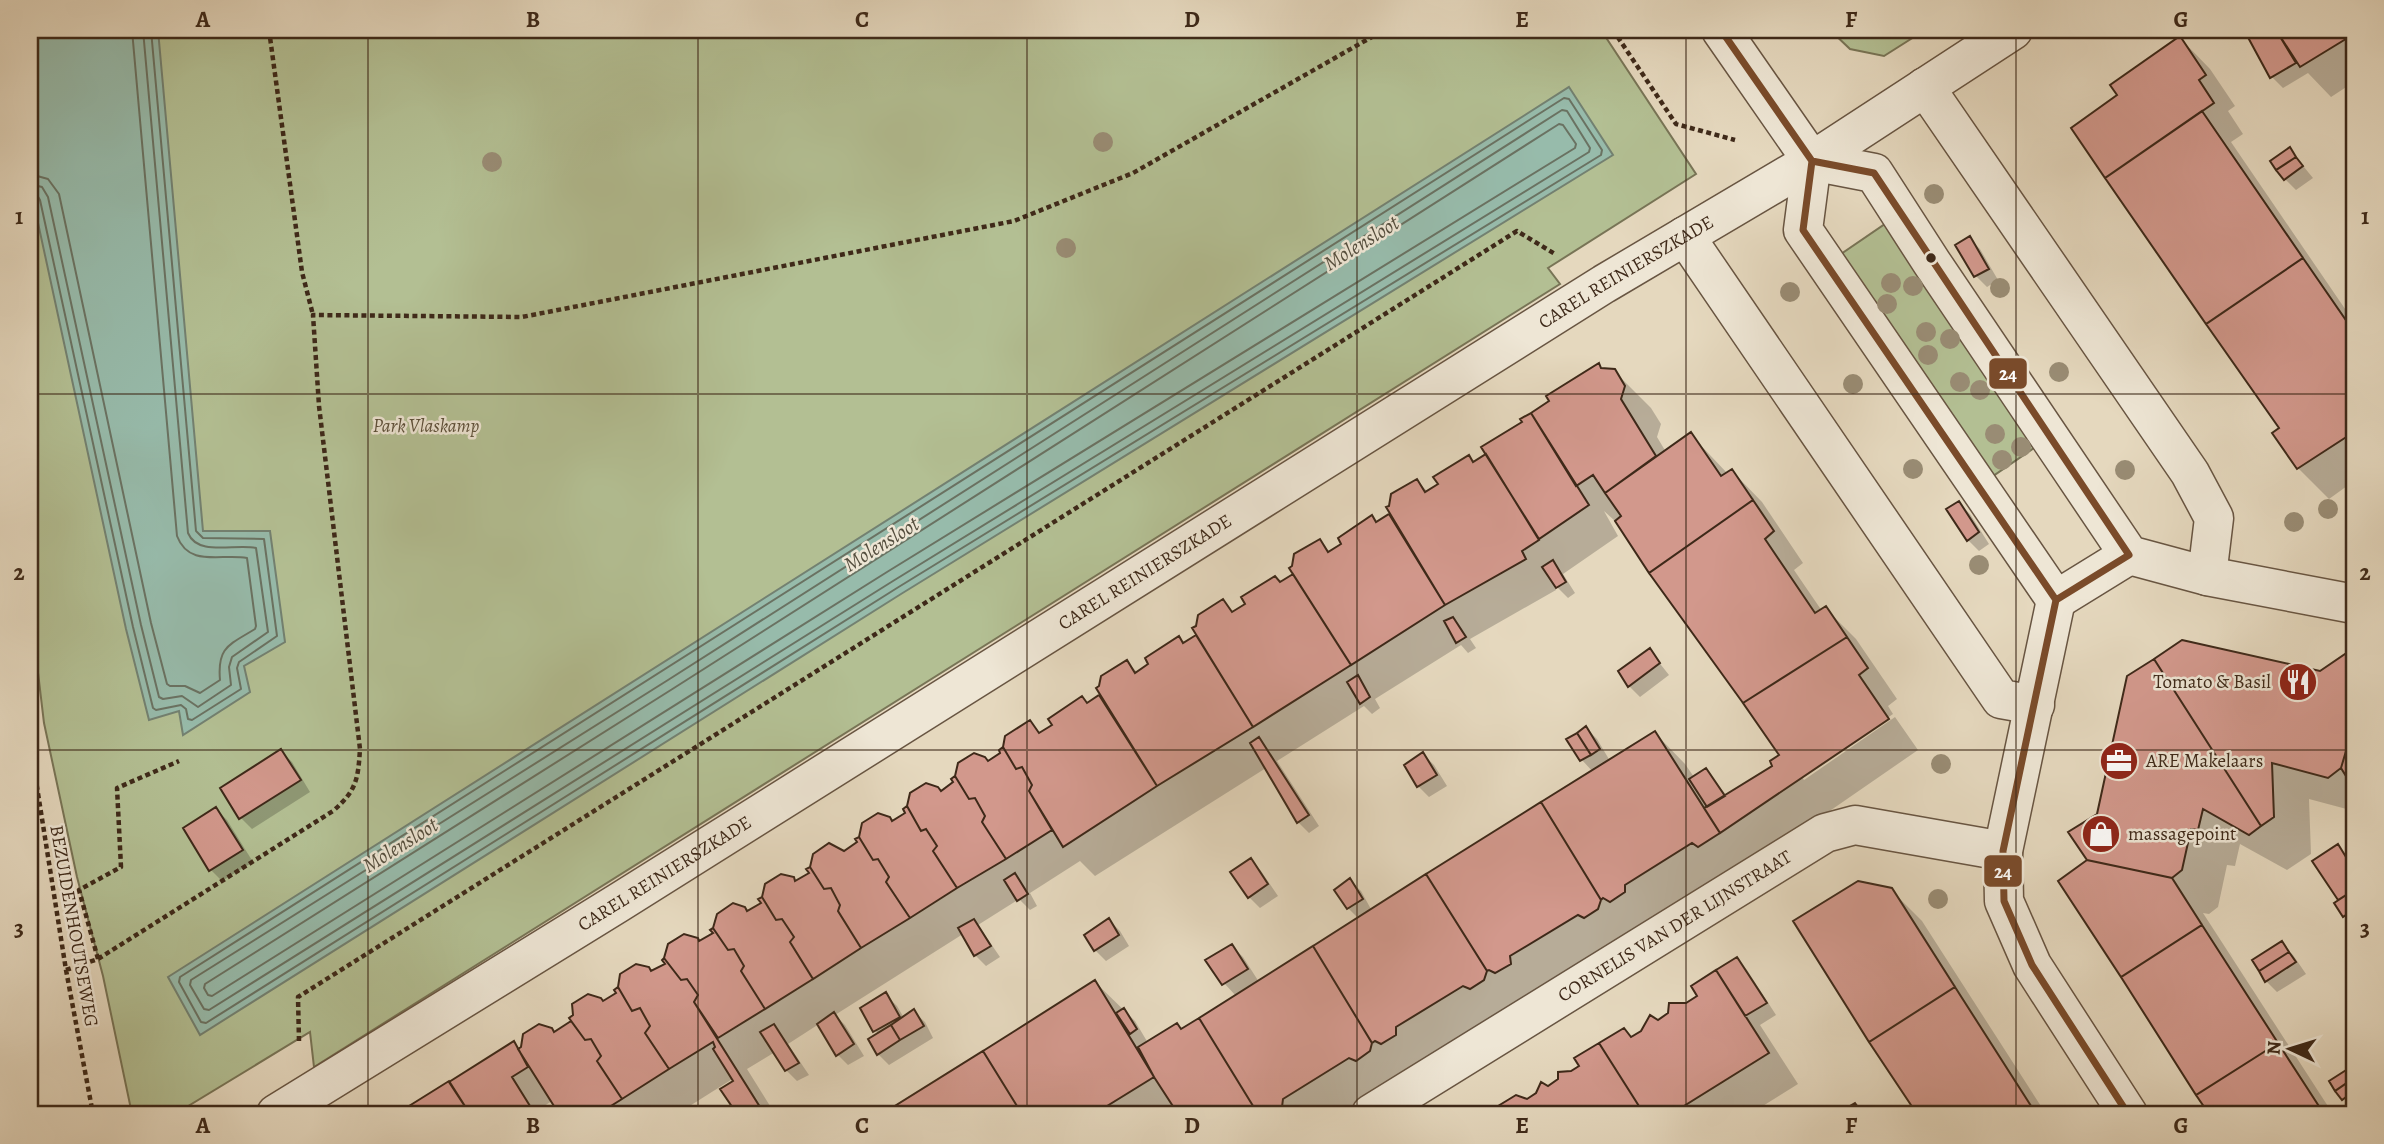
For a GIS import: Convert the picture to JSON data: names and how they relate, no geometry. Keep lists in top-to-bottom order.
{
  "streets": {
    "street": ["CAREL REINIERSZKADE", "CORNELIS VAN DER LIJNSTRAAT"],
    "path": ["BEZUIDENHOUTSEWEG"]
  },
  "water": ["Molensloot"],
  "parks": ["Park Vlaskamp"],
  "places": {
    "restaurant": ["Tomato & Basil"],
    "office": ["ARE Makelaars"],
    "shop": ["massagepoint"]
  },
  "lines": ["transit line 24"],
  "north": "left",
  "grid": {
    "columns": [
      "A",
      "B",
      "C",
      "D",
      "E",
      "F",
      "G"
    ],
    "rows": ["1", "2", "3"]
  }
}
